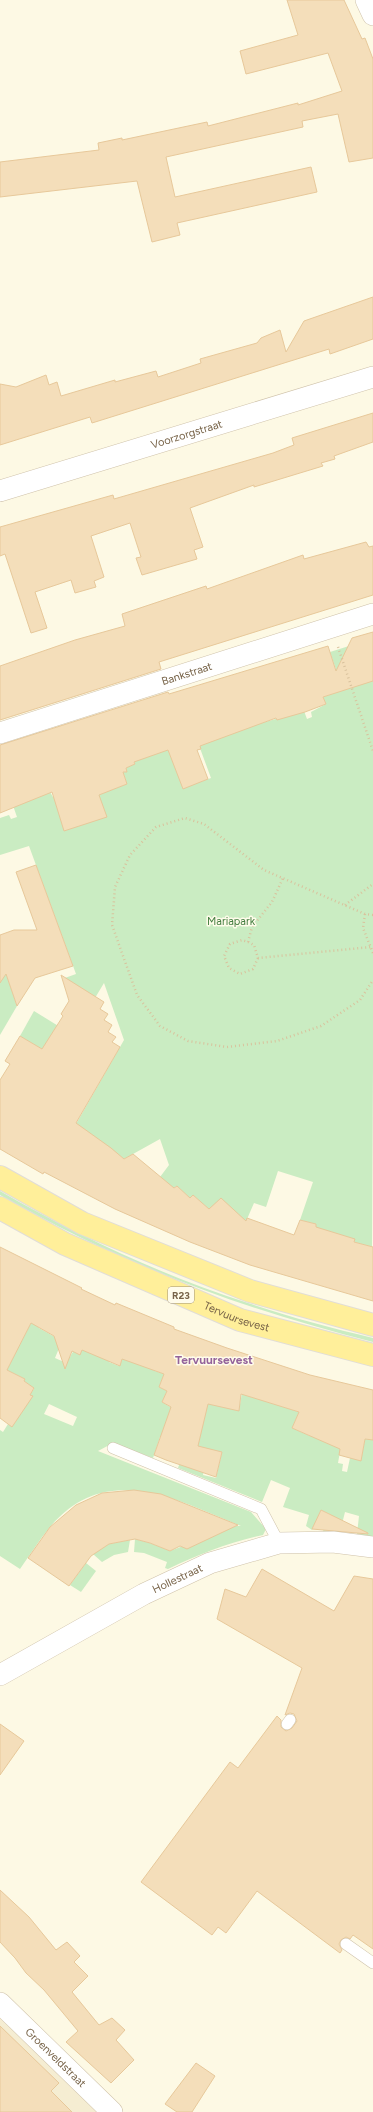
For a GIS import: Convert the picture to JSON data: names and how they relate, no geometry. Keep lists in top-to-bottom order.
{
  "streets": {
    "main road": ["R23", "Tervuursevest"],
    "street": [
      "Voorzorgstraat",
      "Bankstraat",
      "Hollestraat",
      "Groenveldstraat"
    ]
  },
  "districts": ["Tervuursevest"],
  "parks": ["Mariapark"]
}
